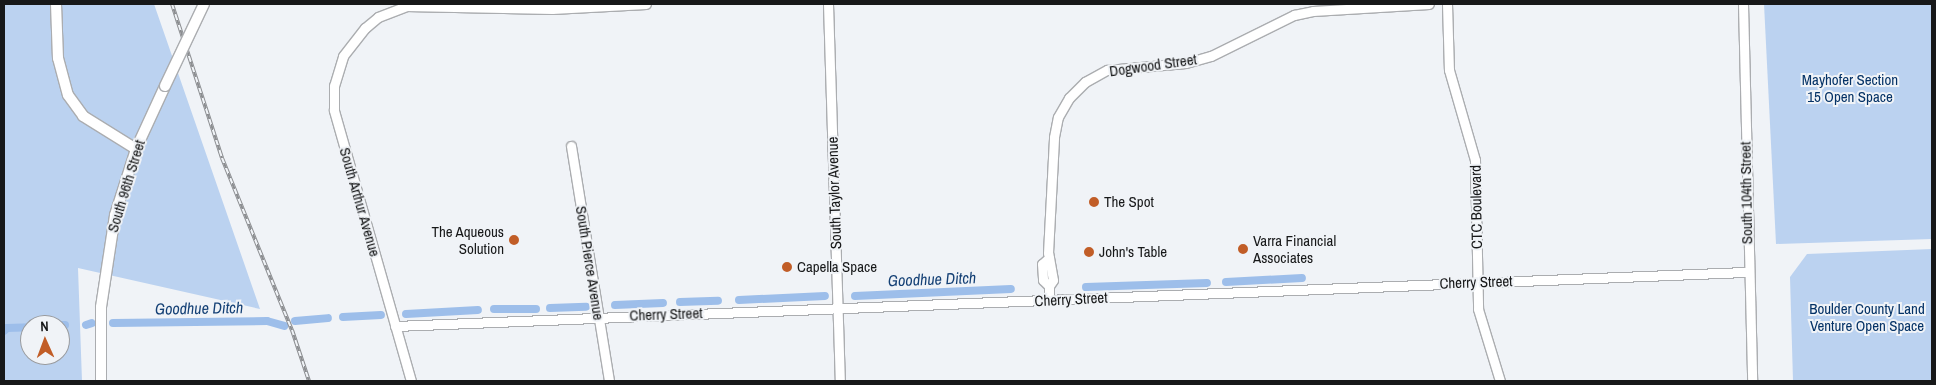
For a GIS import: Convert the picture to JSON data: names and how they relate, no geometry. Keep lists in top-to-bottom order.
{
  "streets": {
    "main road": ["South 96th Street"],
    "street": [
      "Dogwood Street",
      "South Taylor Avenue",
      "South 104th Street",
      "South Arthur Avenue",
      "CTC Boulevard",
      "South Pierce Avenue",
      "Cherry Street"
    ]
  },
  "crossings": [
    ["Dogwood Street", "Cherry Street"],
    ["South Taylor Avenue", "Cherry Street"],
    ["South 104th Street", "Cherry Street"],
    ["South Arthur Avenue", "Cherry Street"],
    ["CTC Boulevard", "Cherry Street"],
    ["South Pierce Avenue", "Cherry Street"]
  ],
  "water": ["Goodhue Ditch"],
  "parks": ["Mayhofer Section 15 Open Space", "Boulder County Land Venture Open Space"],
  "places": [
    "The Spot",
    "The Aqueous Solution",
    "Varra Financial Associates",
    "John's Table",
    "Capella Space"
  ],
  "north": "top"
}
